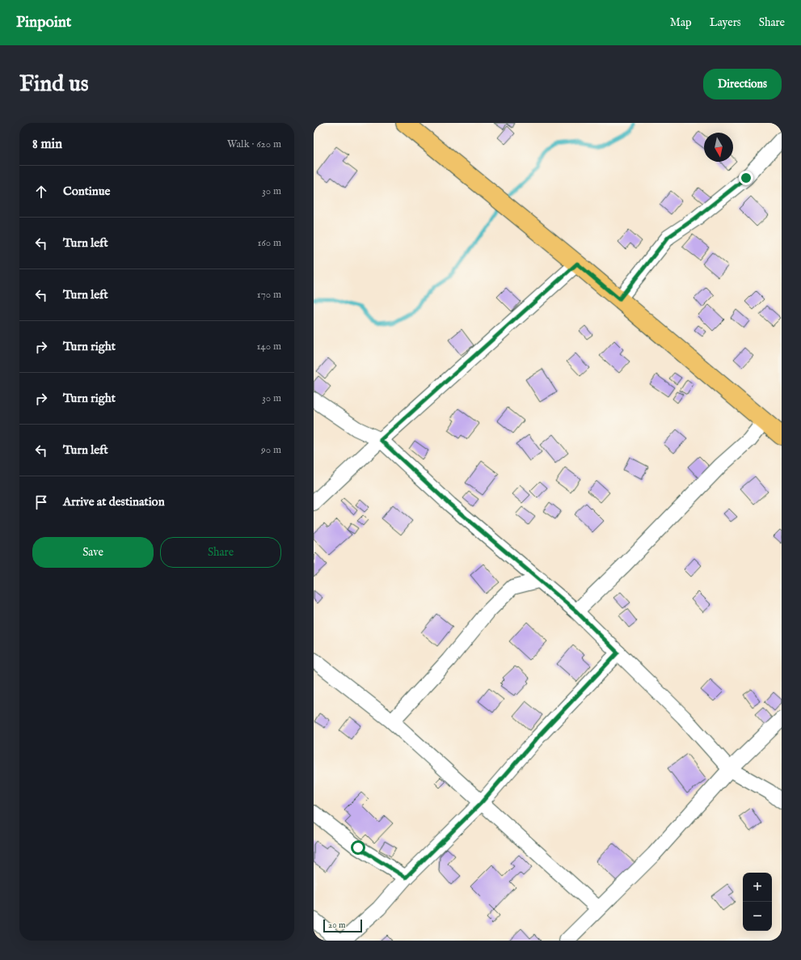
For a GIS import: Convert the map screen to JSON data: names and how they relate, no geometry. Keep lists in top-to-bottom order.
{
  "scale_bar": "20 m",
  "north": "bottom",
  "page": {
    "header": "Pinpoint",
    "nav": ["Map", "Layers", "Share"],
    "buttons": [
      "Directions",
      ["Save", "Share"]
    ],
    "title": "Find us",
    "heading": ["8 min", "Walk · 620 m"],
    "list": [
      ["Continue", "30 m"],
      ["Turn left", "160 m"],
      ["Turn left", "170 m"],
      ["Turn right", "140 m"],
      ["Turn right", "30 m"],
      ["Turn left", "90 m"],
      "Arrive at destination"
    ],
    "map_buttons": ["+", "−"],
    "scale": "20 m"
  }
}
